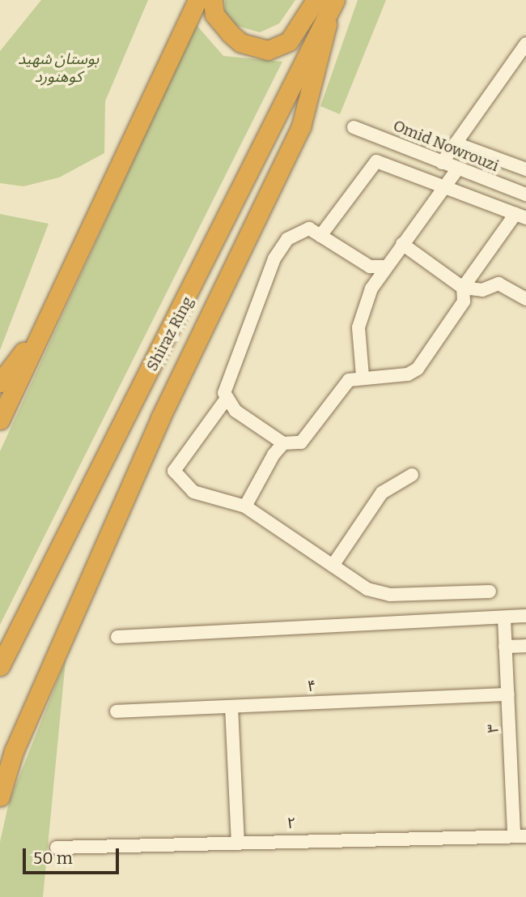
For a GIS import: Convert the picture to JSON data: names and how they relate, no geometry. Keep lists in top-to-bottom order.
{
  "streets": {
    "highway": ["Shiraz Ring"],
    "street": [
      "Omid Nowrouzi",
      "۴",
      "۳",
      "۲"
    ]
  },
  "crossings": [
    ["۴", "۳"],
    ["۳", "۲"]
  ],
  "parks": ["بوستان شهید کوهنورد"],
  "scale_bar": "50 m"
}
